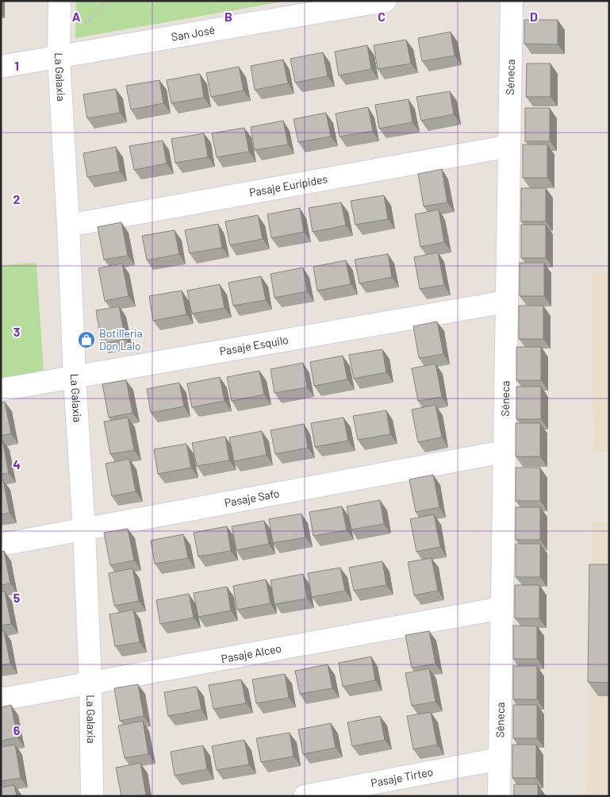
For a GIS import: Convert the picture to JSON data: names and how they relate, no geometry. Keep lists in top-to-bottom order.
{
  "streets": {
    "street": [
      "San José",
      "La Galaxia",
      "Séneca",
      "Pasaje Eurípides",
      "Pasaje Esquilo",
      "Pasaje Safo",
      "Pasaje Alceo",
      "Pasaje Tirteo"
    ]
  },
  "crossings": [
    ["San José", "La Galaxia"],
    ["La Galaxia", "Pasaje Eurípides"],
    ["La Galaxia", "Pasaje Esquilo"],
    ["La Galaxia", "Pasaje Safo"],
    ["La Galaxia", "Pasaje Alceo"],
    ["Séneca", "Pasaje Eurípides"],
    ["Séneca", "Pasaje Esquilo"],
    ["Séneca", "Pasaje Safo"],
    ["Séneca", "Pasaje Alceo"],
    ["Séneca", "Pasaje Tirteo"]
  ],
  "places": {
    "shop": ["Botilleria Don Lalo"]
  },
  "grid": {
    "columns": [
      "A",
      "B",
      "C",
      "D"
    ],
    "rows": [
      "1",
      "2",
      "3",
      "4",
      "5",
      "6"
    ]
  }
}
